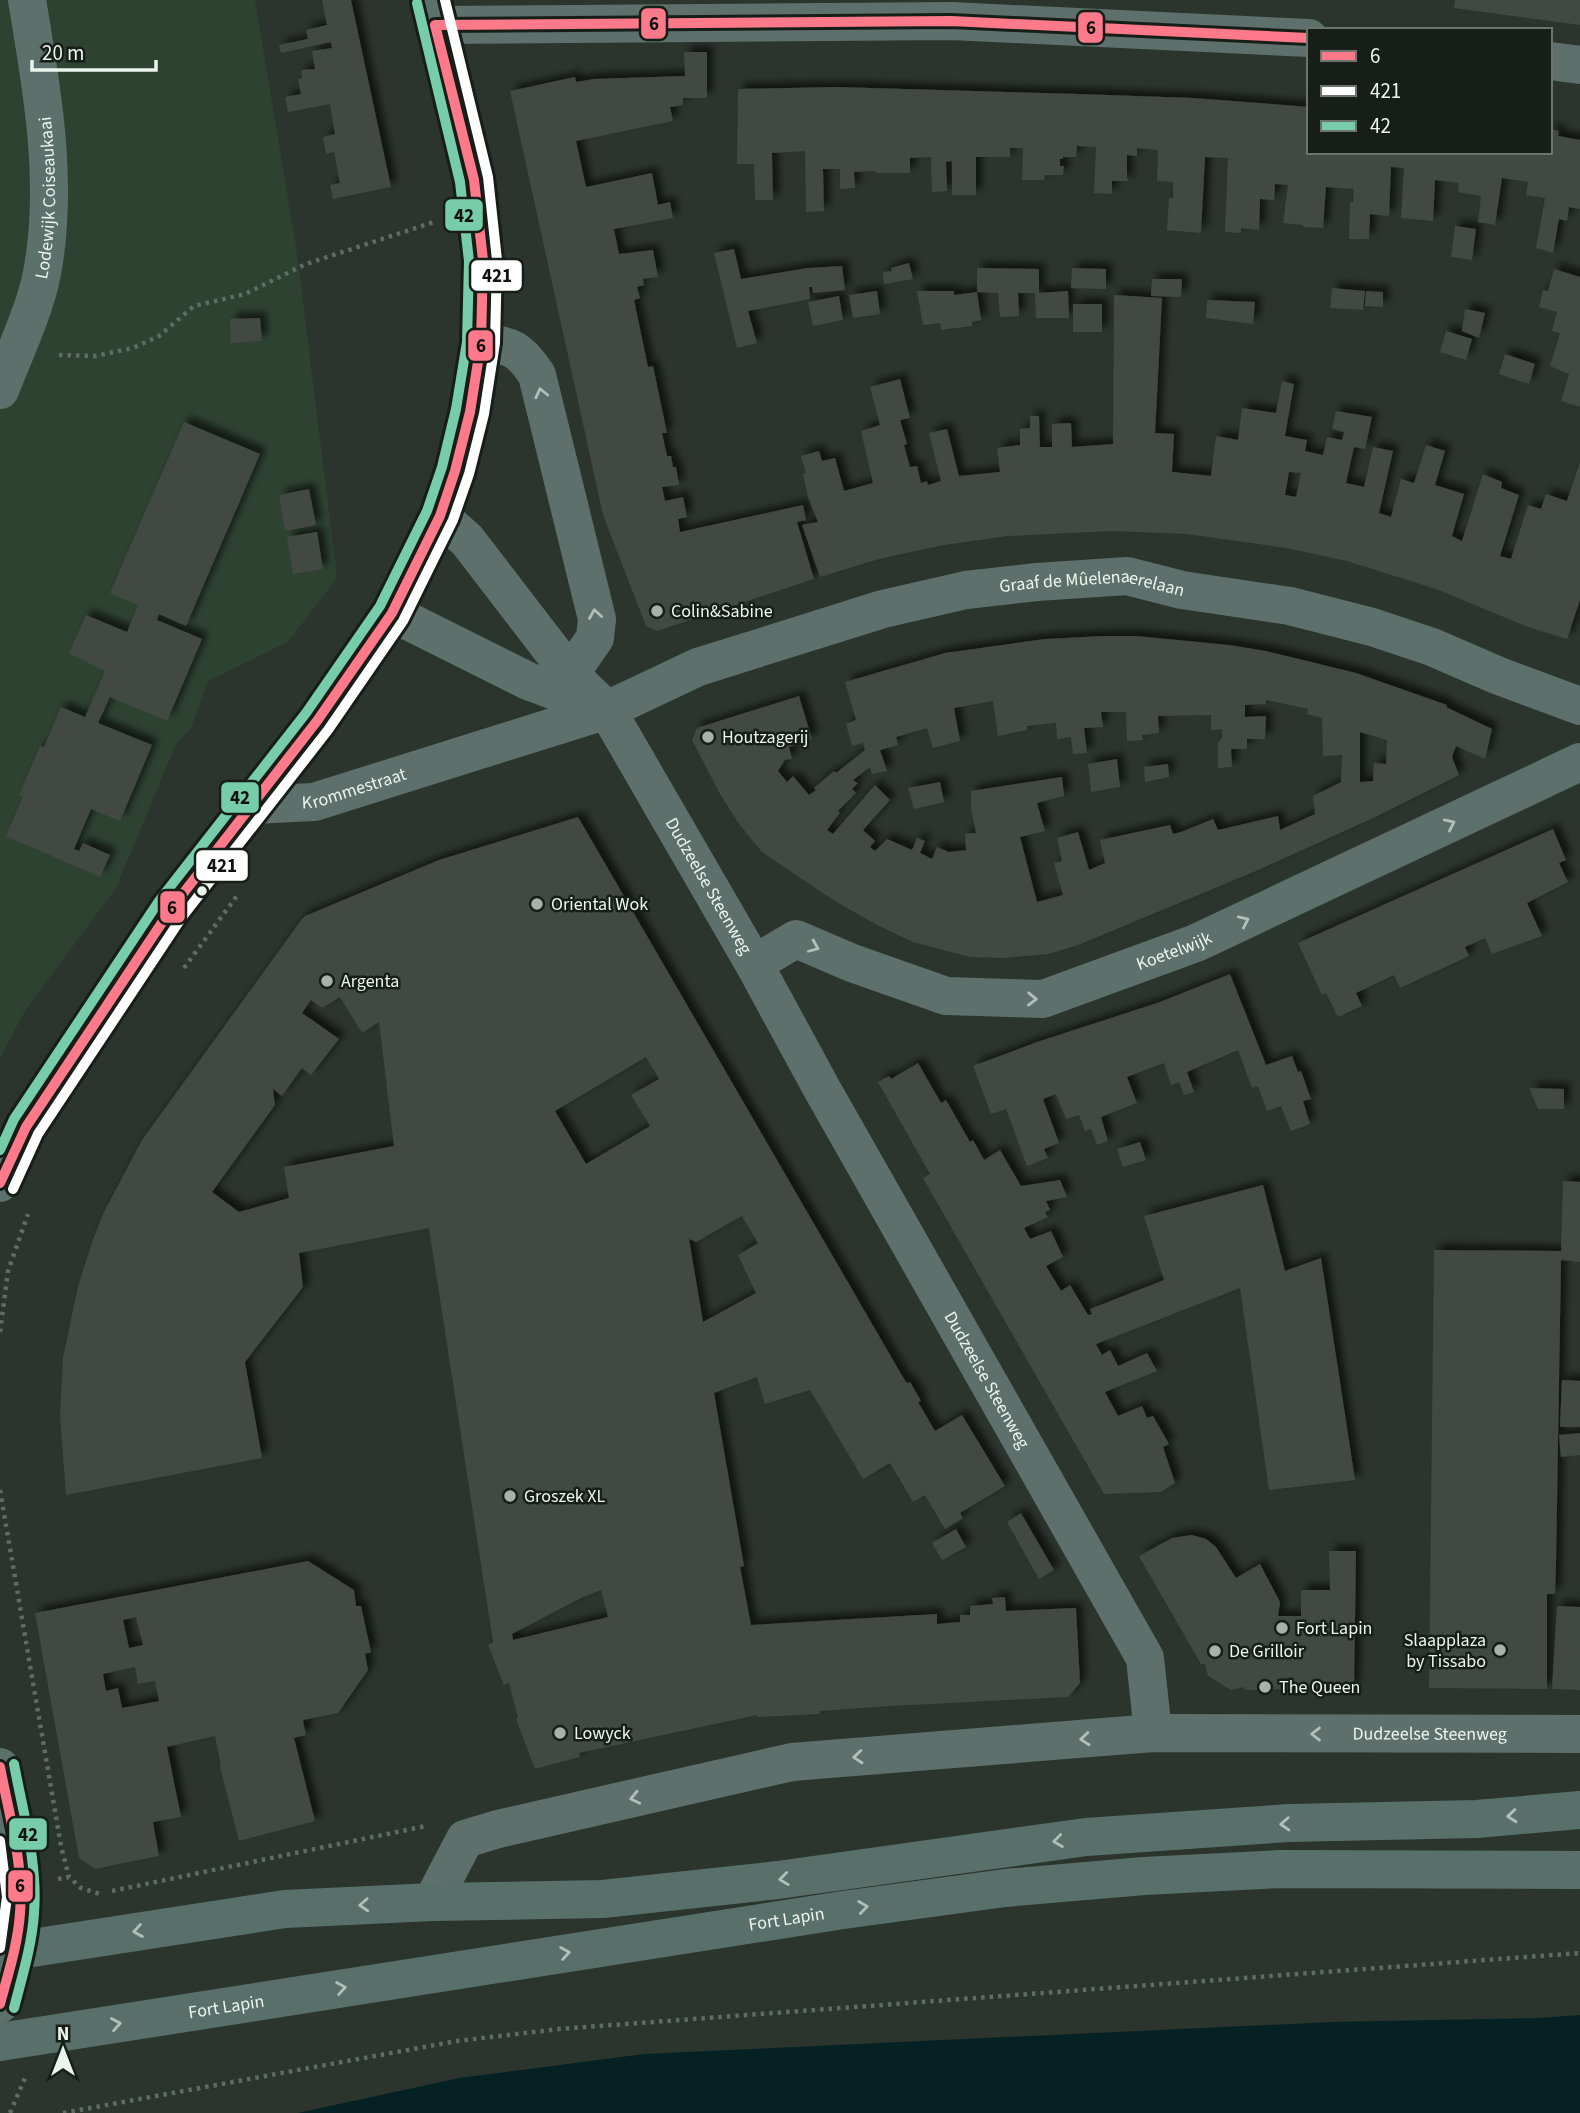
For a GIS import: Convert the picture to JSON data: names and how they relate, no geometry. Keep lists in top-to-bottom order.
{
  "streets": {
    "main road": ["Lodewijk Coiseaukaai", "Fort Lapin"],
    "street": [
      "Graaf de Mûelenaerelaan",
      "Krommestraat",
      "Dudzeelse Steenweg",
      "Koetelwijk"
    ]
  },
  "crossings": [
    ["Graaf de Mûelenaerelaan", "Krommestraat"],
    ["Graaf de Mûelenaerelaan", "Dudzeelse Steenweg"],
    ["Krommestraat", "Dudzeelse Steenweg"],
    ["Dudzeelse Steenweg", "Koetelwijk"]
  ],
  "one_way": ["Koetelwijk"],
  "places": [
    "Colin&Sabine",
    "Houtzagerij",
    "Oriental Wok",
    "Argenta",
    "Groszek XL",
    "Fort Lapin",
    "Slaapplaza by Tissabo",
    "De Grilloir",
    "The Queen",
    "Lowyck"
  ],
  "lines": ["transit line 421", "transit line 42", "transit line 6"],
  "legend": ["6", "421", "42"],
  "scale_bar": "20 m",
  "north": "top"
}
